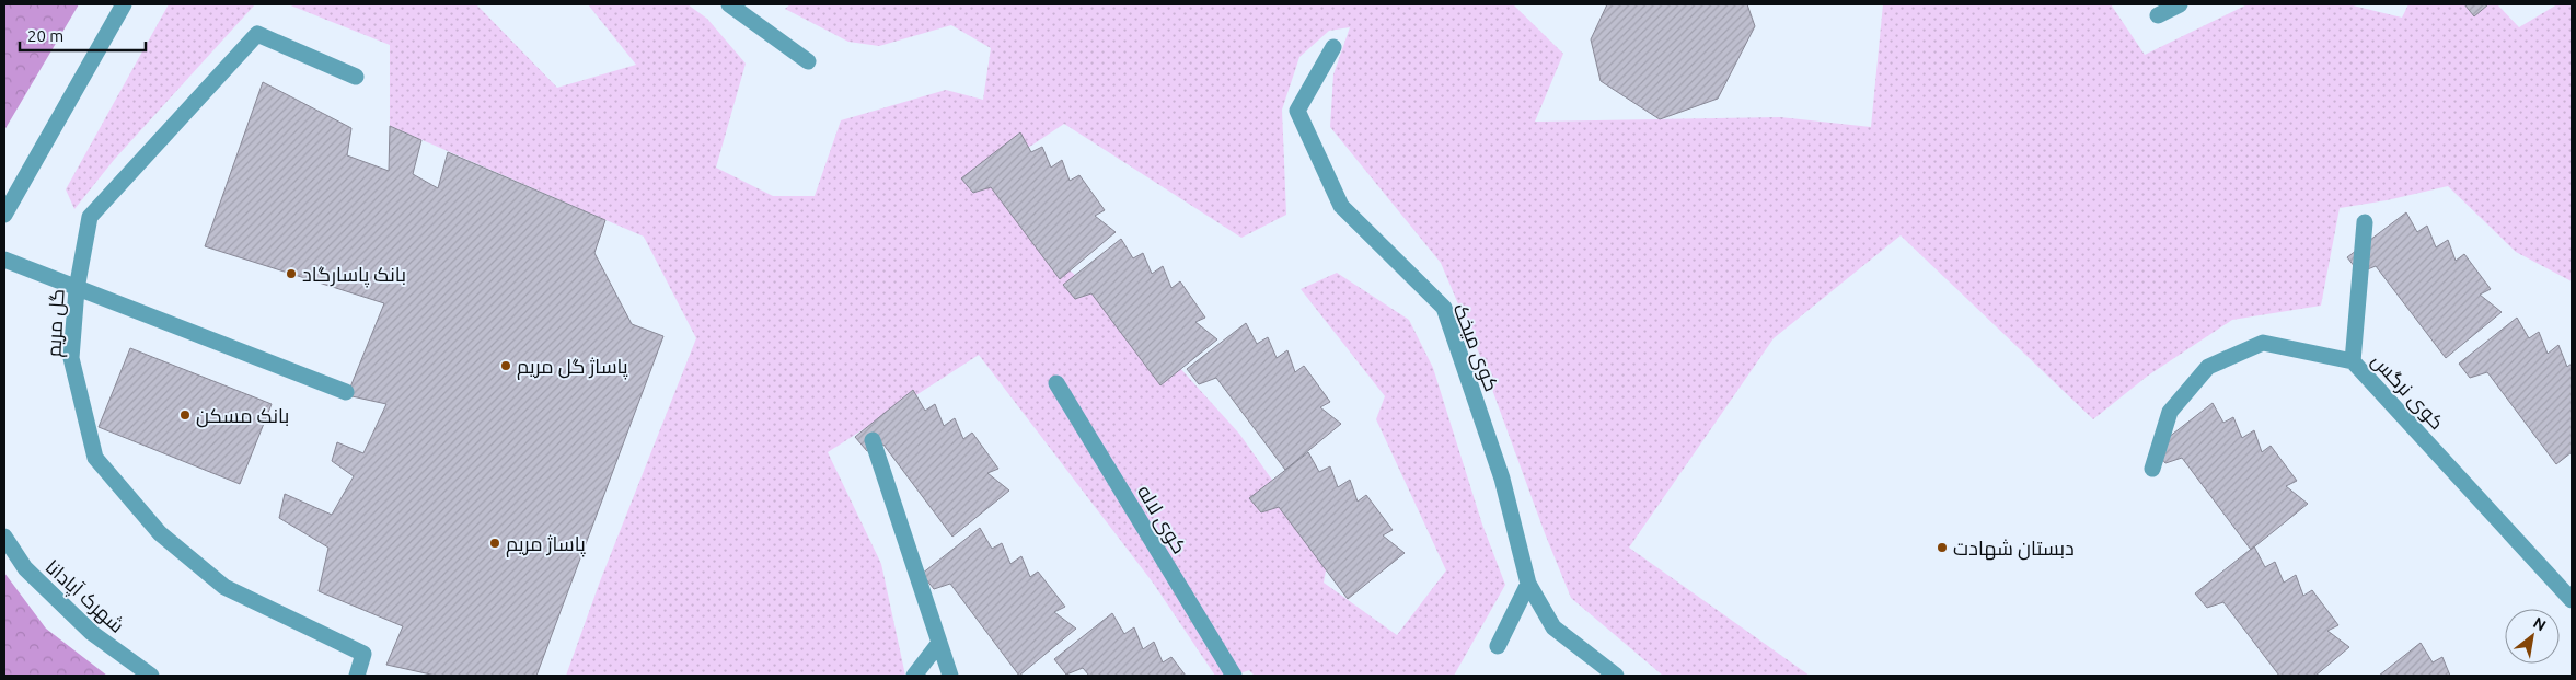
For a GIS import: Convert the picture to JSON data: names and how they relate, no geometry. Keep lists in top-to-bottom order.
{
  "streets": {
    "street": [
      "گل مریم",
      "کوی میخک",
      "کوی نرگس",
      "کوی لاله",
      "شهرک آپادانا"
    ]
  },
  "places": [
    "بانک پاسارگاد",
    "پاساژ گل مریم",
    "بانک مسکن",
    "پاساژ مریم",
    "دبستان شهادت"
  ],
  "scale_bar": "20 m",
  "north": "top right"
}
